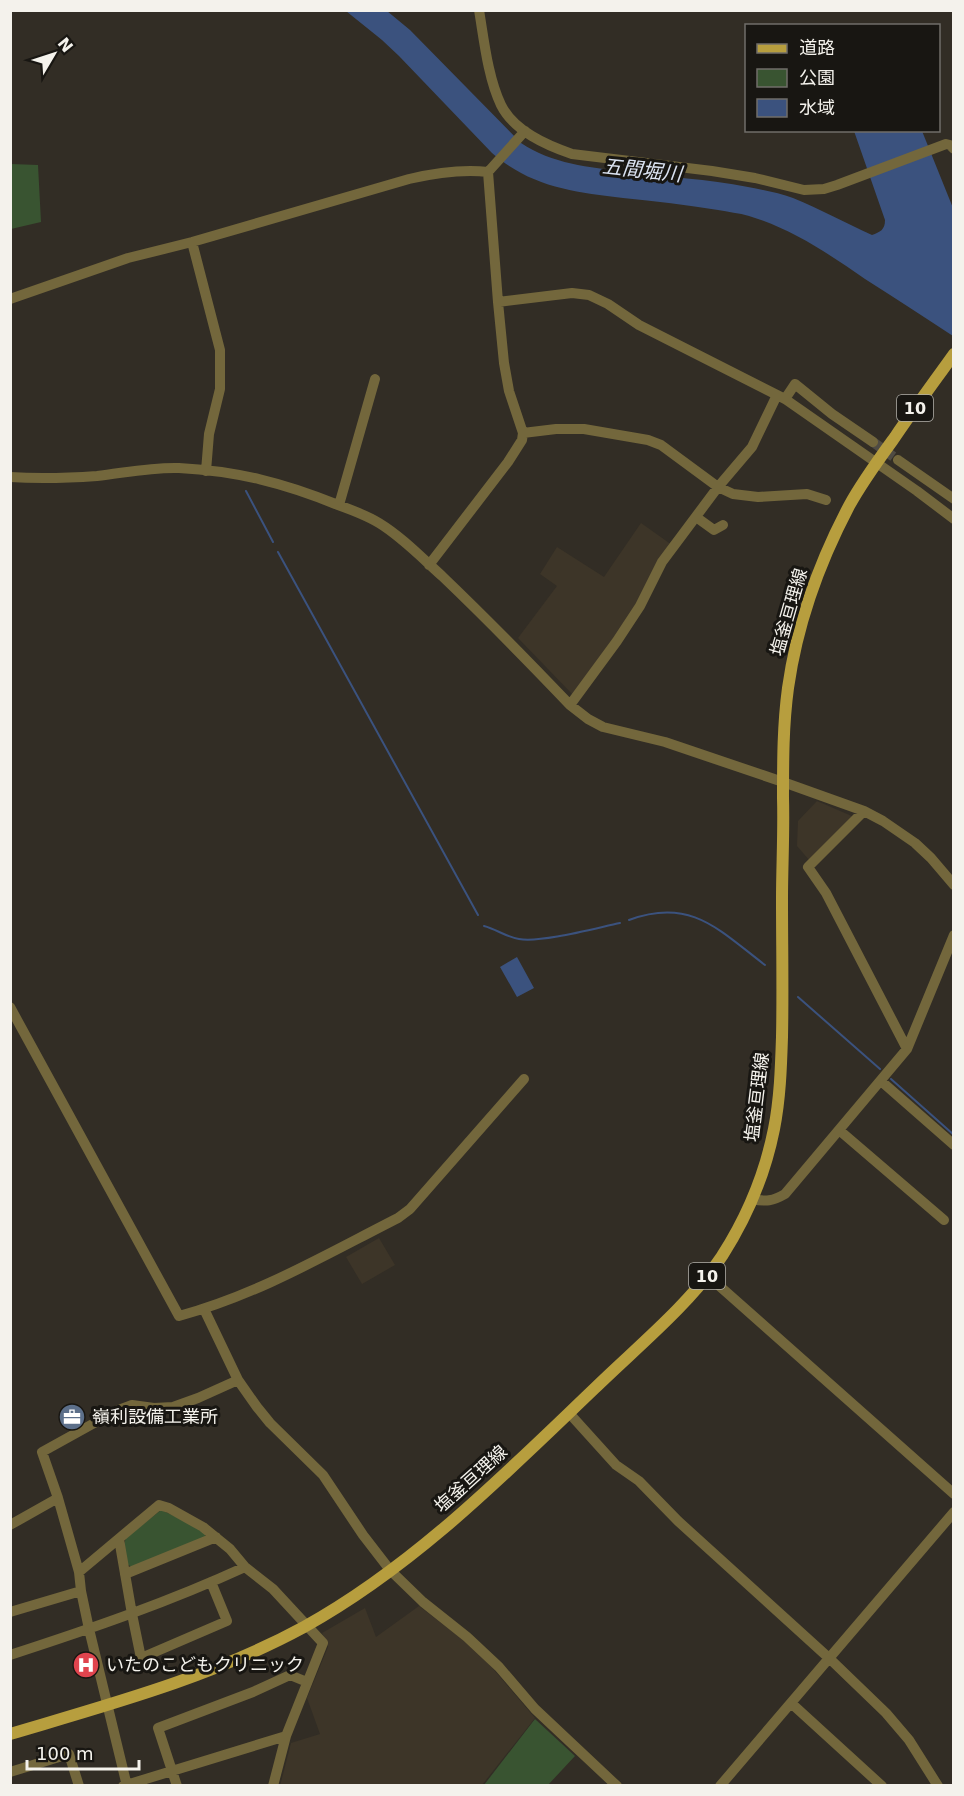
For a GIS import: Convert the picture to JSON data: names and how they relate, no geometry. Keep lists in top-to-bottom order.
{
  "streets": {
    "main road": ["10", "塩釜亘理線"]
  },
  "water": ["五間堀川"],
  "places": {
    "office": ["嶺利設備工業所"],
    "hospital": ["いたのこどもクリニック"]
  },
  "legend": ["道路", "公園", "水域"],
  "scale_bar": "100 m",
  "north": "top right"
}
